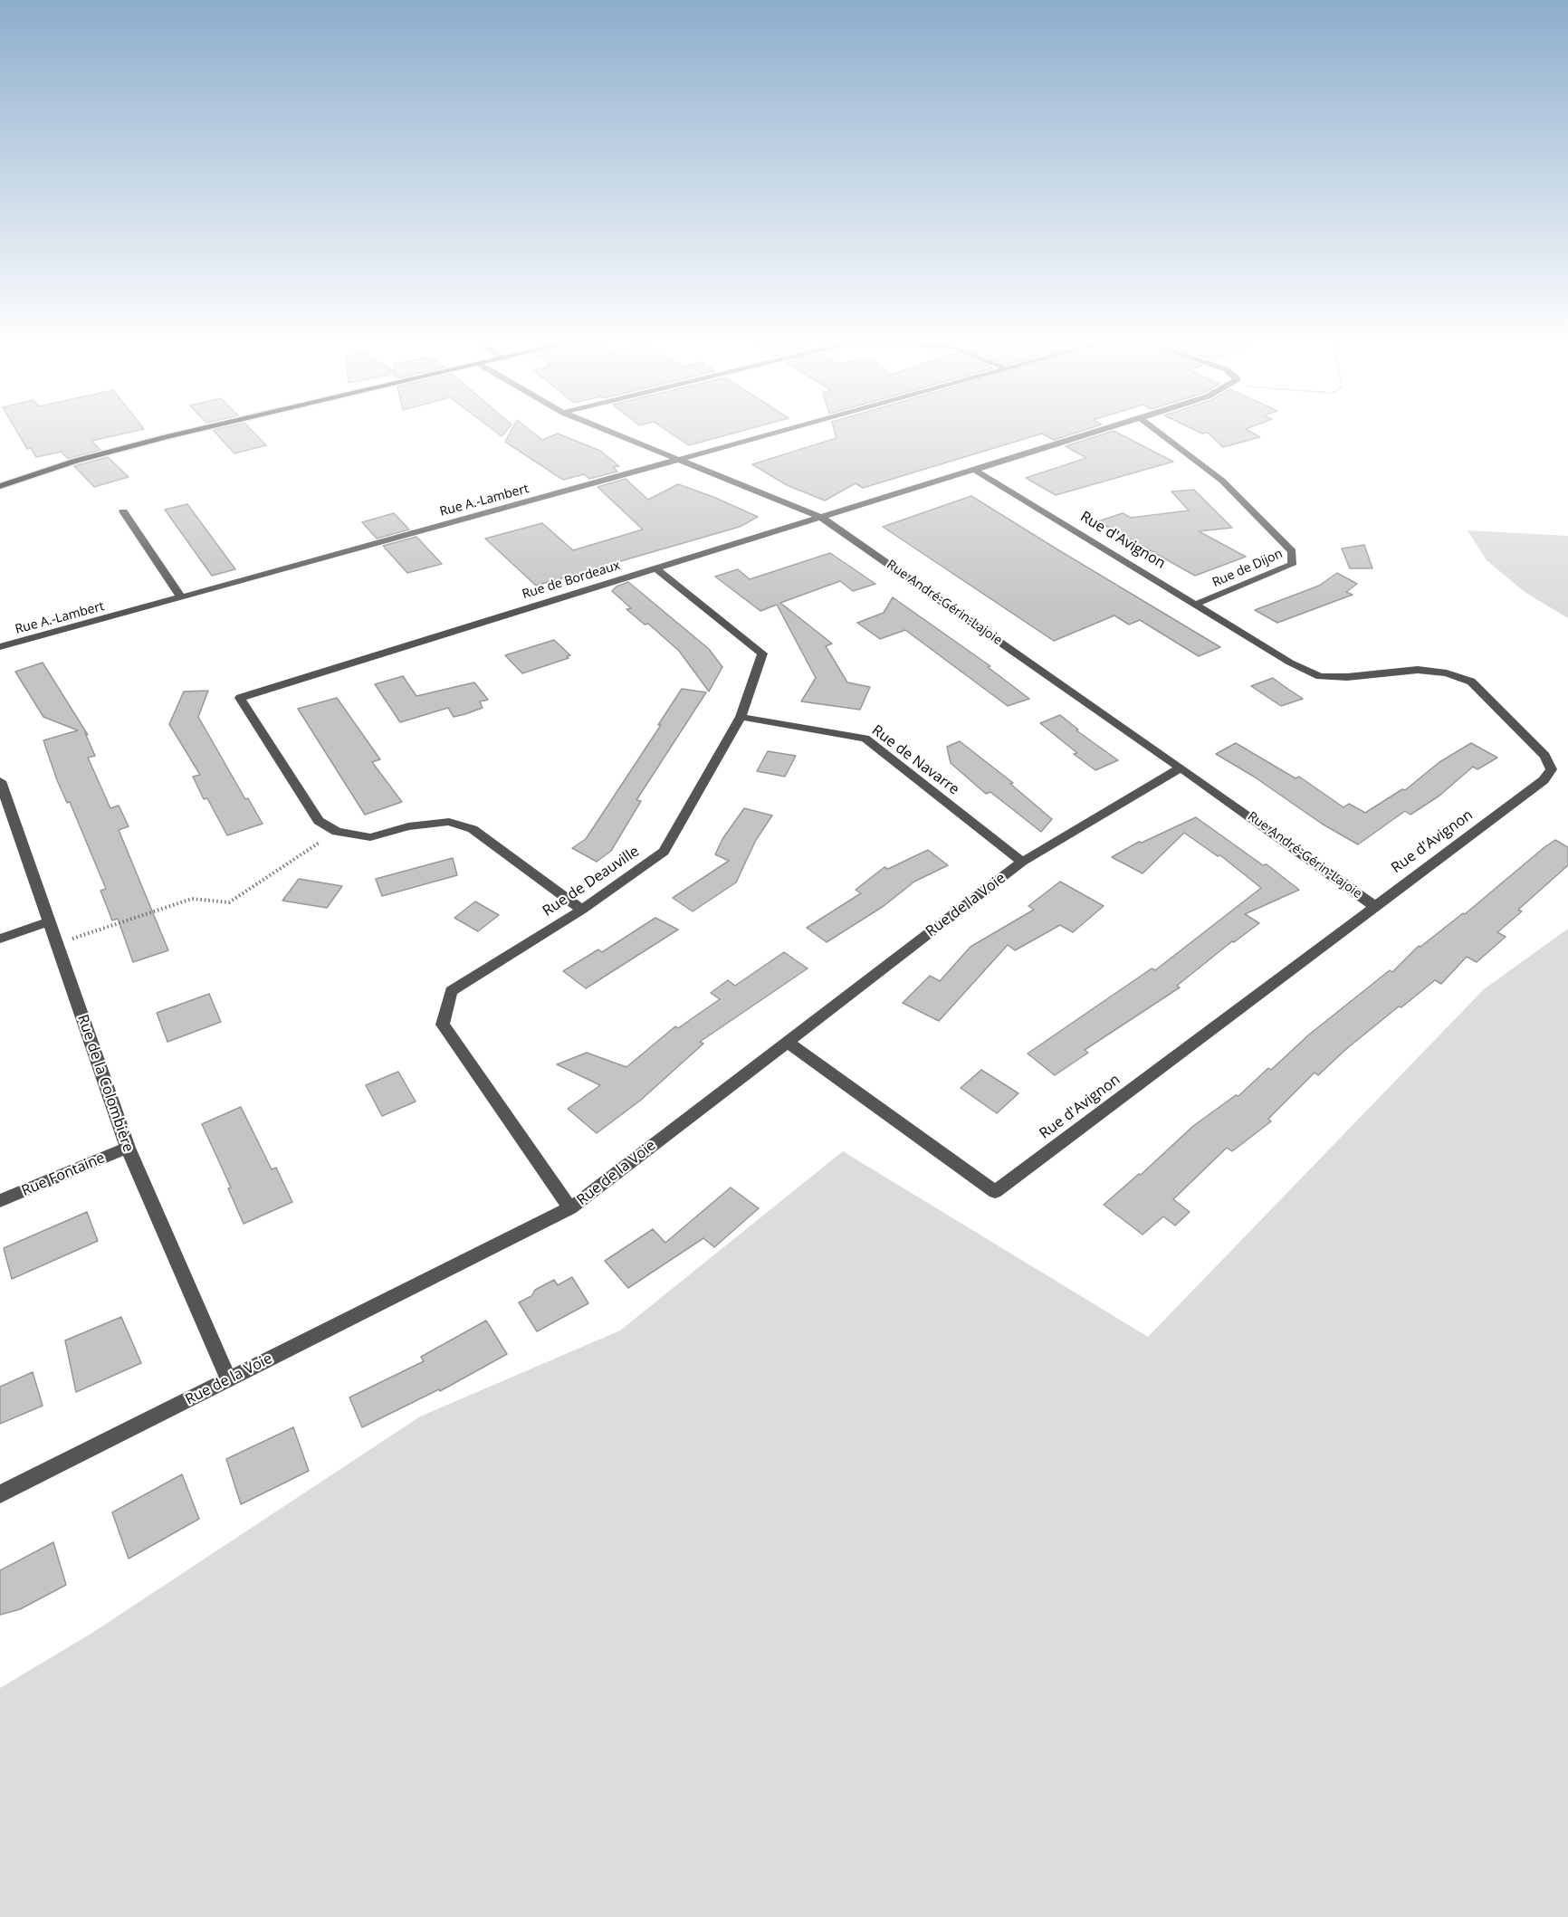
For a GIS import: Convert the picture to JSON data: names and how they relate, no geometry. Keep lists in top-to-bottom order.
{
  "streets": {
    "street": [
      "Rue A.-Lambert",
      "Rue d'Avignon",
      "Rue de Dijon",
      "Rue de Bordeaux",
      "Rue André-Gérin-Lajoie",
      "Rue de Navarre",
      "Rue de Deauville",
      "Rue de la Voie",
      "Rue de la Colombière",
      "Rue Fontaine"
    ]
  },
  "crossings": [
    ["Rue A.-Lambert", "Rue André-Gérin-Lajoie"],
    ["Rue d'Avignon", "Rue de Dijon"],
    ["Rue d'Avignon", "Rue de Bordeaux"],
    ["Rue d'Avignon", "Rue André-Gérin-Lajoie"],
    ["Rue d'Avignon", "Rue de la Voie"],
    ["Rue de Bordeaux", "Rue André-Gérin-Lajoie"],
    ["Rue de Bordeaux", "Rue de Deauville"],
    ["Rue André-Gérin-Lajoie", "Rue de la Voie"],
    ["Rue de Navarre", "Rue de Deauville"],
    ["Rue de Navarre", "Rue de la Voie"],
    ["Rue de Deauville", "Rue de la Voie"],
    ["Rue de la Voie", "Rue de la Colombière"],
    ["Rue de la Colombière", "Rue Fontaine"]
  ]
}
